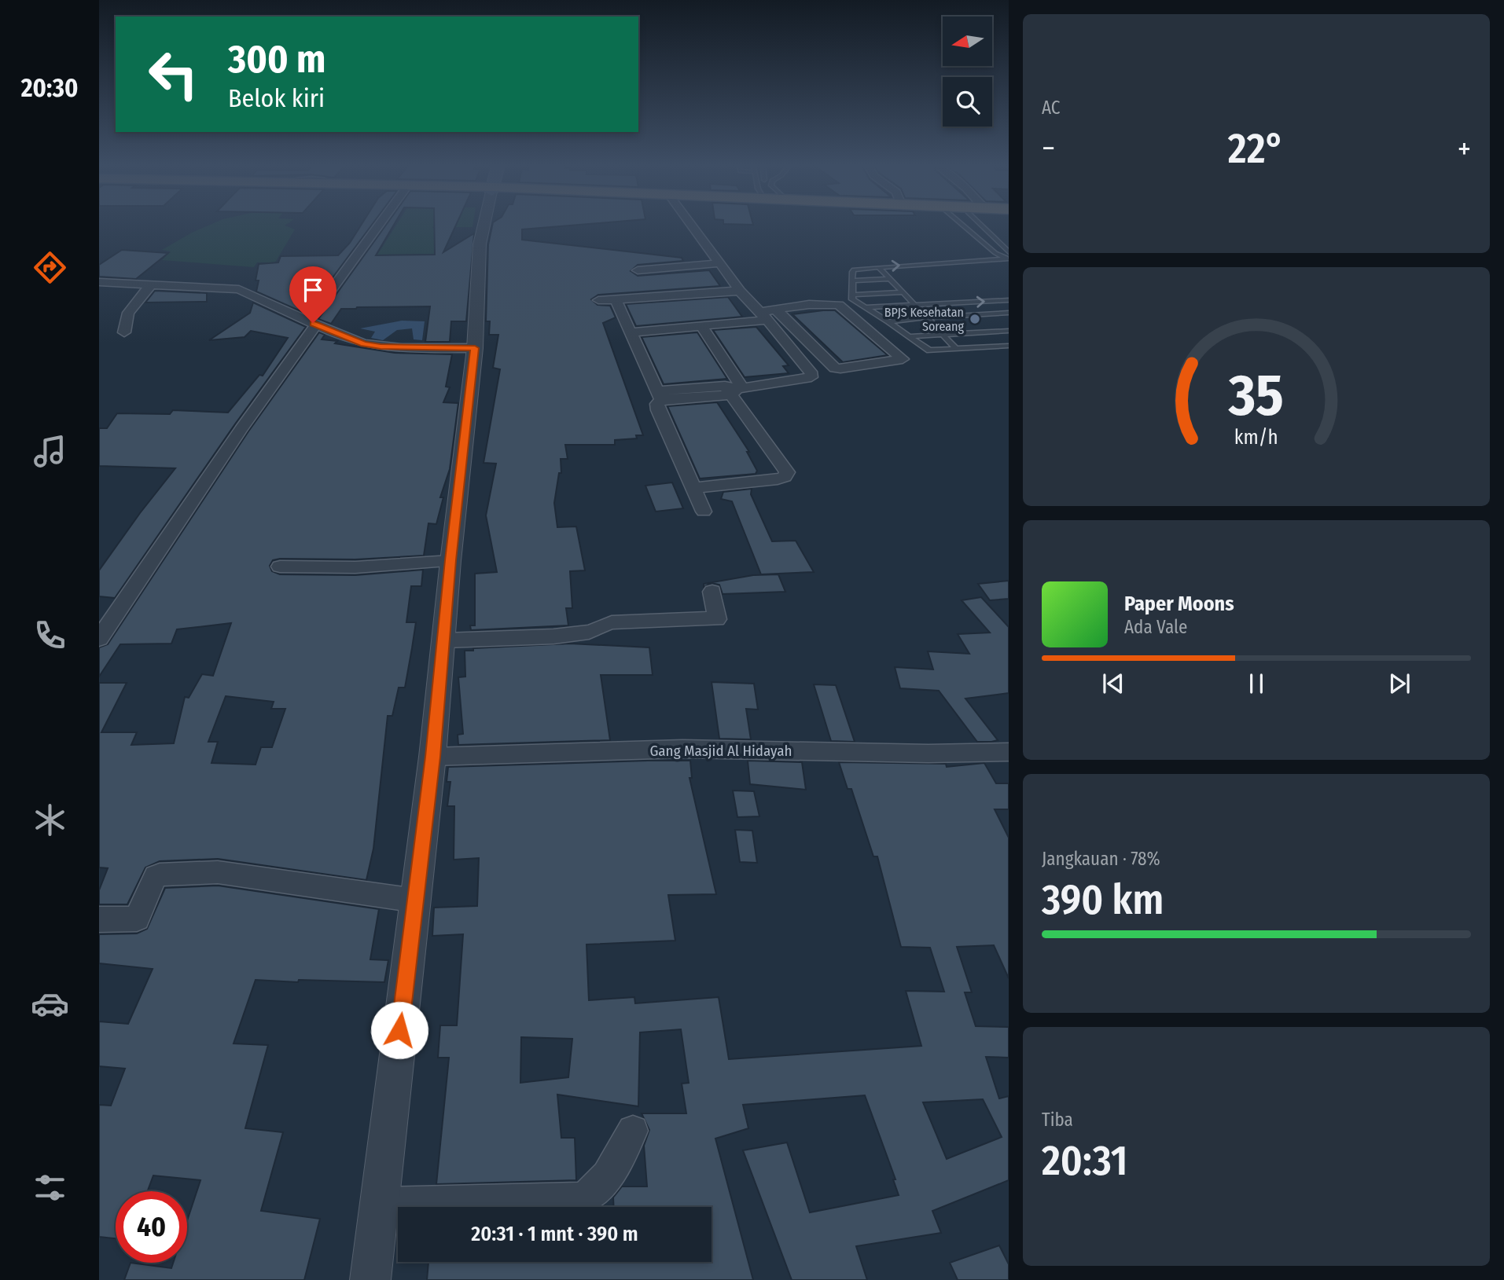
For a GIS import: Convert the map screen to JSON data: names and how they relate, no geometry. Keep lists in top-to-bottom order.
{
  "streets": {
    "street": ["Gang Masjid Al Hidayah"]
  },
  "places": ["BPJS Kesehatan Soreang"],
  "north": "left",
  "page": {
    "tabs": "20:30",
    "tile": [
      "AC",
      ["Jangkauan · 78%", "390 km"],
      ["Tiba", "20:31"]
    ],
    "turn": ["300 m", "Belok kiri"],
    "heat": ["−", "22°", "+"],
    "song": ["Paper Moons", "Ada Vale"],
    "limit": "40",
    "trip": "20:31 · 1 mnt · 390 m",
    "gauge": ["35", "km/h"]
  }
}
